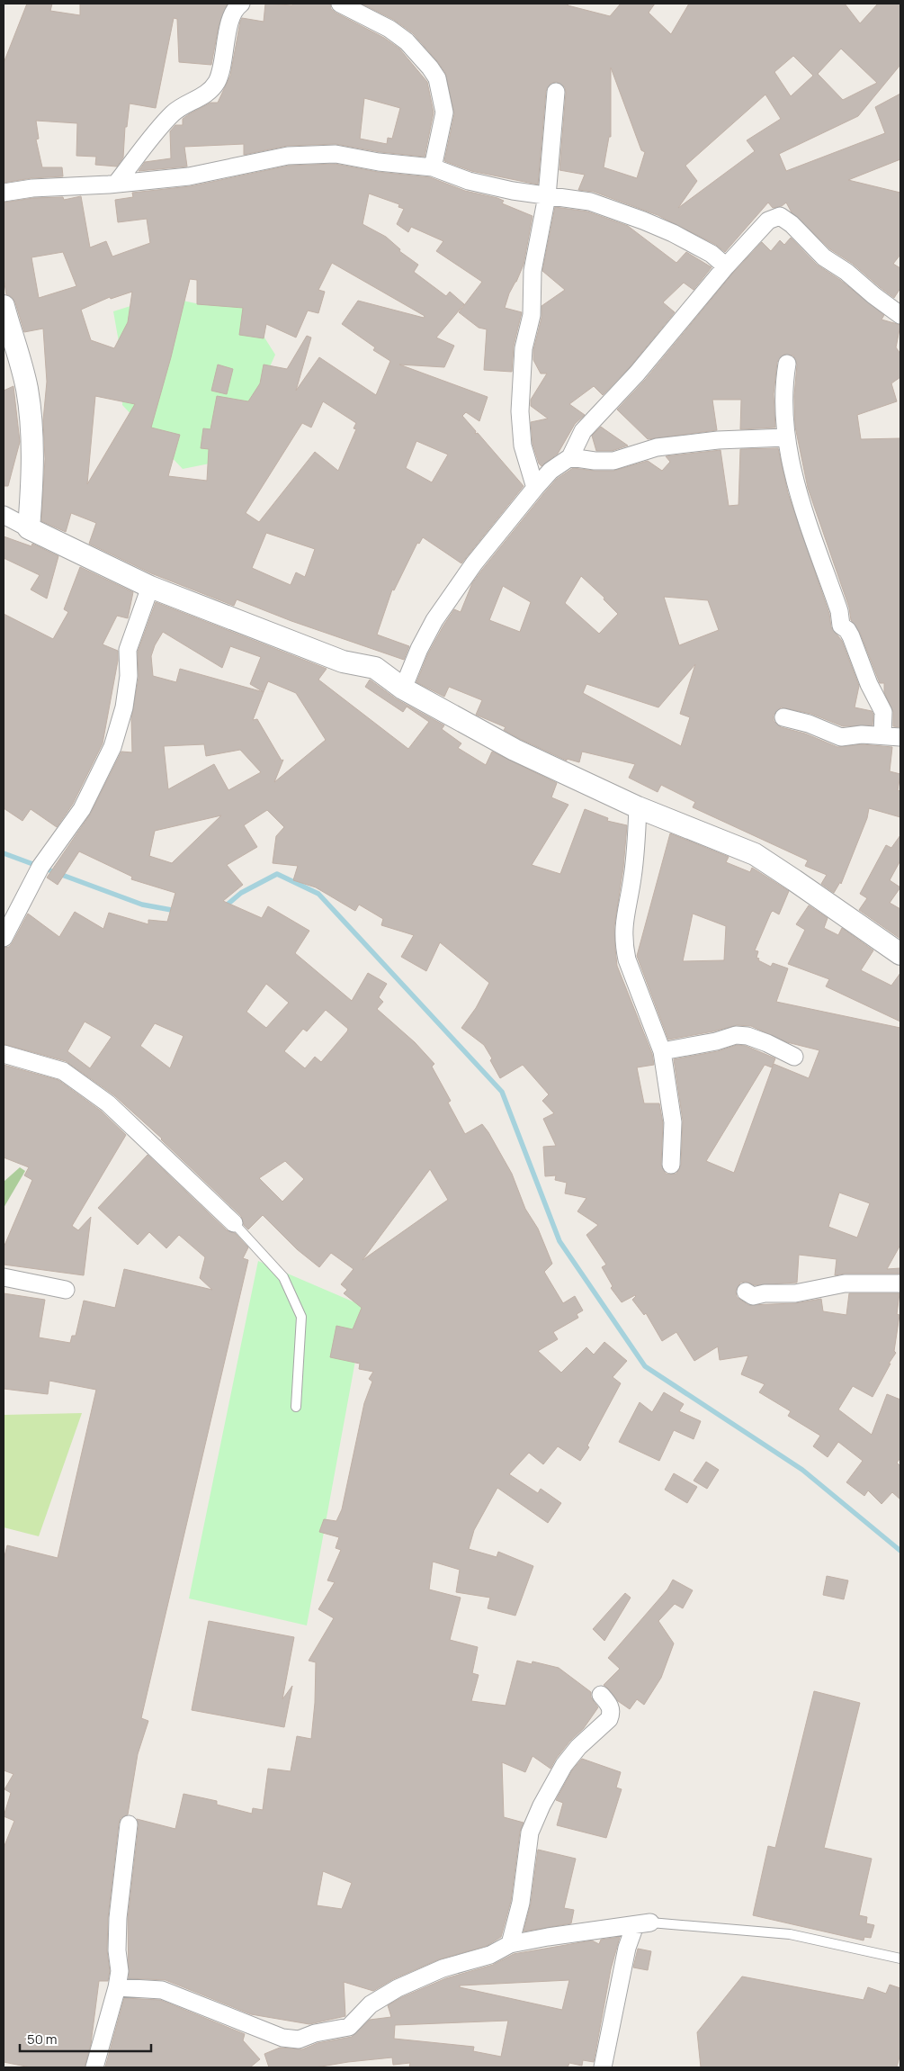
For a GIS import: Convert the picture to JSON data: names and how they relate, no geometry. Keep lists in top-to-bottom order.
{
  "scale_bar": "50 m"
}
